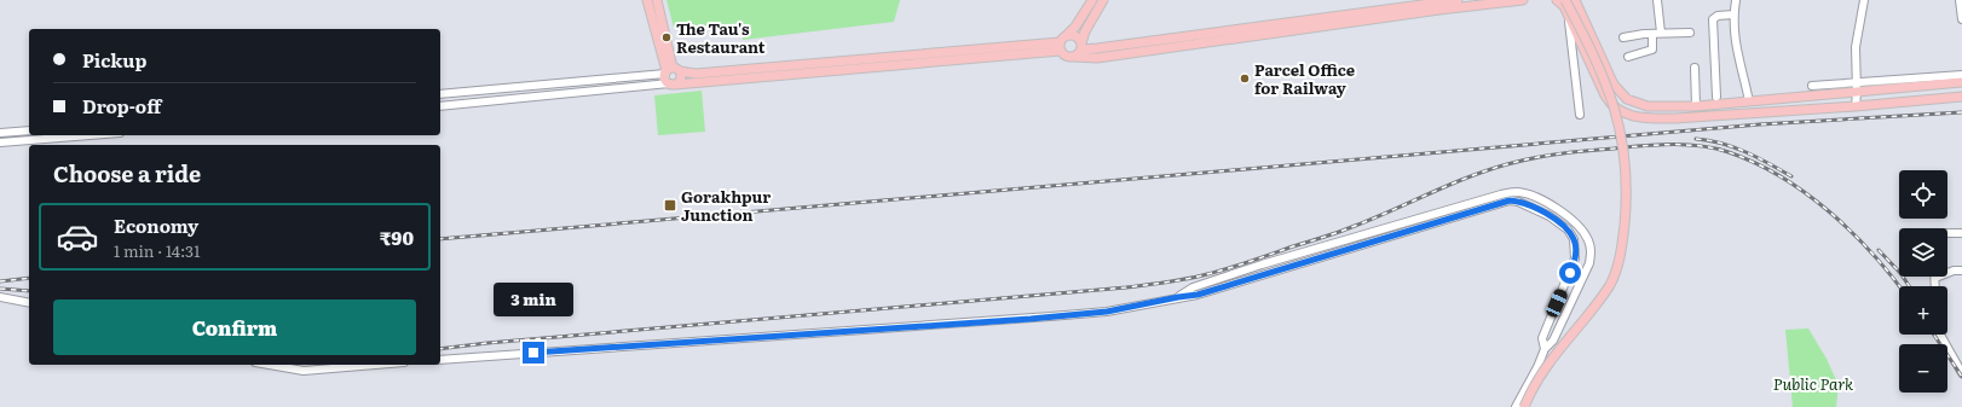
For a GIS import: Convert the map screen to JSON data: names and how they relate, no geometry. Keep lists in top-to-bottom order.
{
  "parks": ["Public Park"],
  "places": {
    "other": ["The Tau's Restaurant", "Parcel Office for Railway"],
    "transit": ["Gorakhpur Junction"]
  },
  "page": {
    "banner": ["Pickup", "Drop-off"],
    "heading": "Choose a ride",
    "map_buttons": ["+", "−"],
    "list": [
      {
        "name": "Economy",
        "note": "1 min · 14:31",
        "value": "₹90"
      }
    ],
    "bubble": "3 min",
    "buttons": "Confirm"
  }
}
